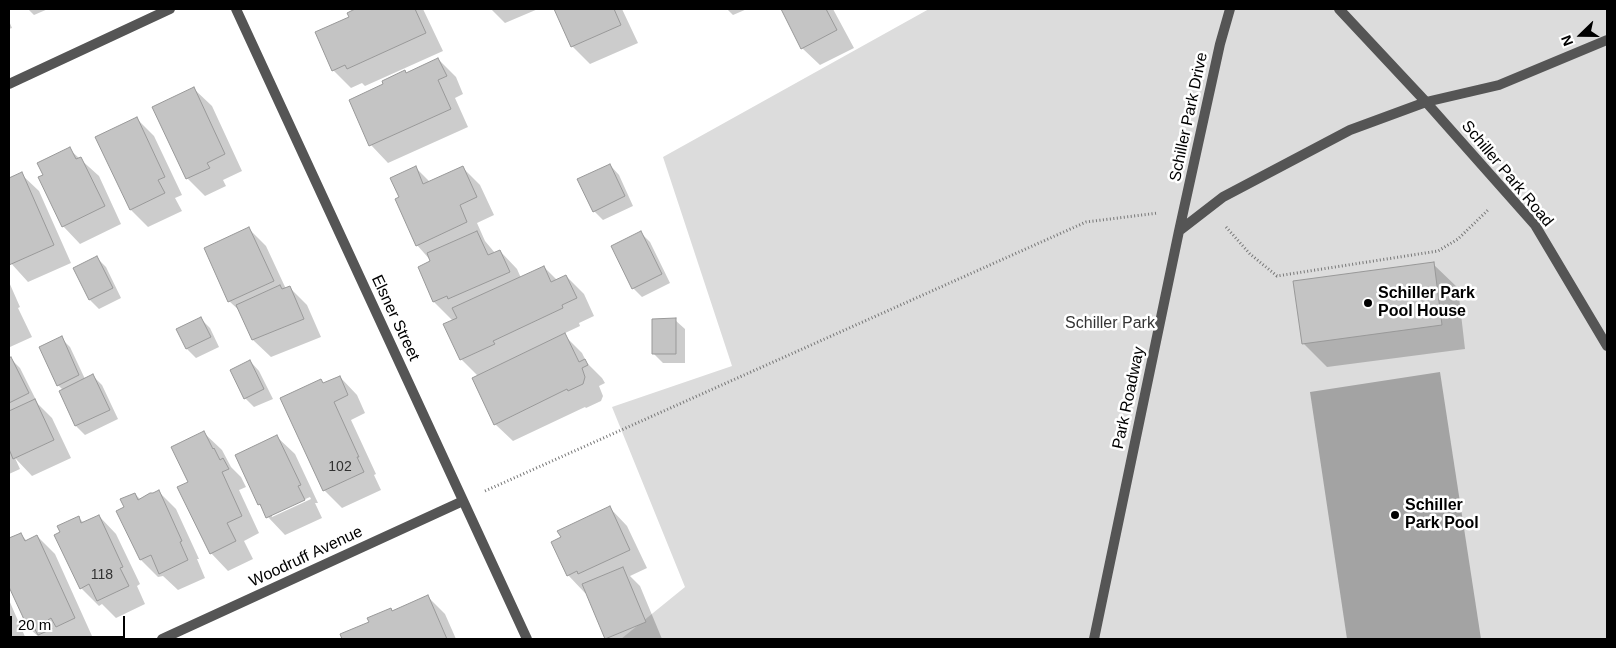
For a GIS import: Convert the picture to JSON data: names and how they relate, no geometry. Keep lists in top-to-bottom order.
{
  "streets": {
    "street": [
      "Schiller Park Drive",
      "Schiller Park Road",
      "Elsner Street",
      "Park Roadway",
      "Woodruff Avenue"
    ]
  },
  "crossings": [
    ["Schiller Park Drive", "Park Roadway"],
    ["Elsner Street", "Woodruff Avenue"]
  ],
  "parks": ["Schiller Park"],
  "places": ["Schiller Park Pool House", "Schiller Park Pool"],
  "house_numbers": ["102", "118"],
  "scale_bar": "20 m",
  "north": "left"
}
